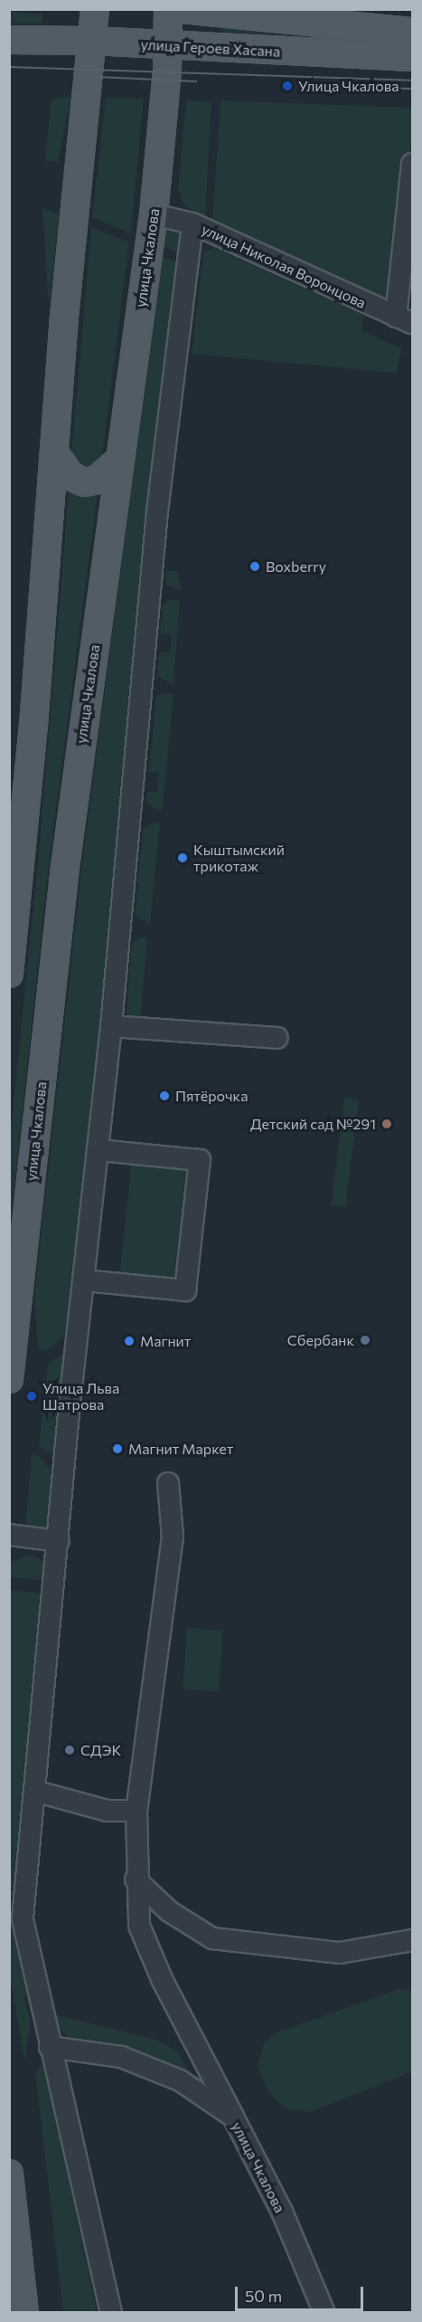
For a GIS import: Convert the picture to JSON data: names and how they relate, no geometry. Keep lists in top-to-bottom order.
{
  "streets": {
    "main road": ["улица Героев Хасана", "улица Чкалова"],
    "street": ["улица Николая Воронцова"]
  },
  "crossings": [
    ["улица Героев Хасана", "улица Чкалова"],
    ["улица Чкалова", "улица Николая Воронцова"]
  ],
  "places": [
    "Улица Чкалова",
    "Boxberry",
    "Кыштымский трикотаж",
    "Пятёрочка",
    "Детский сад №291",
    "Сбербанк",
    "Магнит",
    "Улица Льва Шатрова",
    "Магнит Маркет",
    "СДЭК"
  ],
  "scale_bar": "50 m"
}
